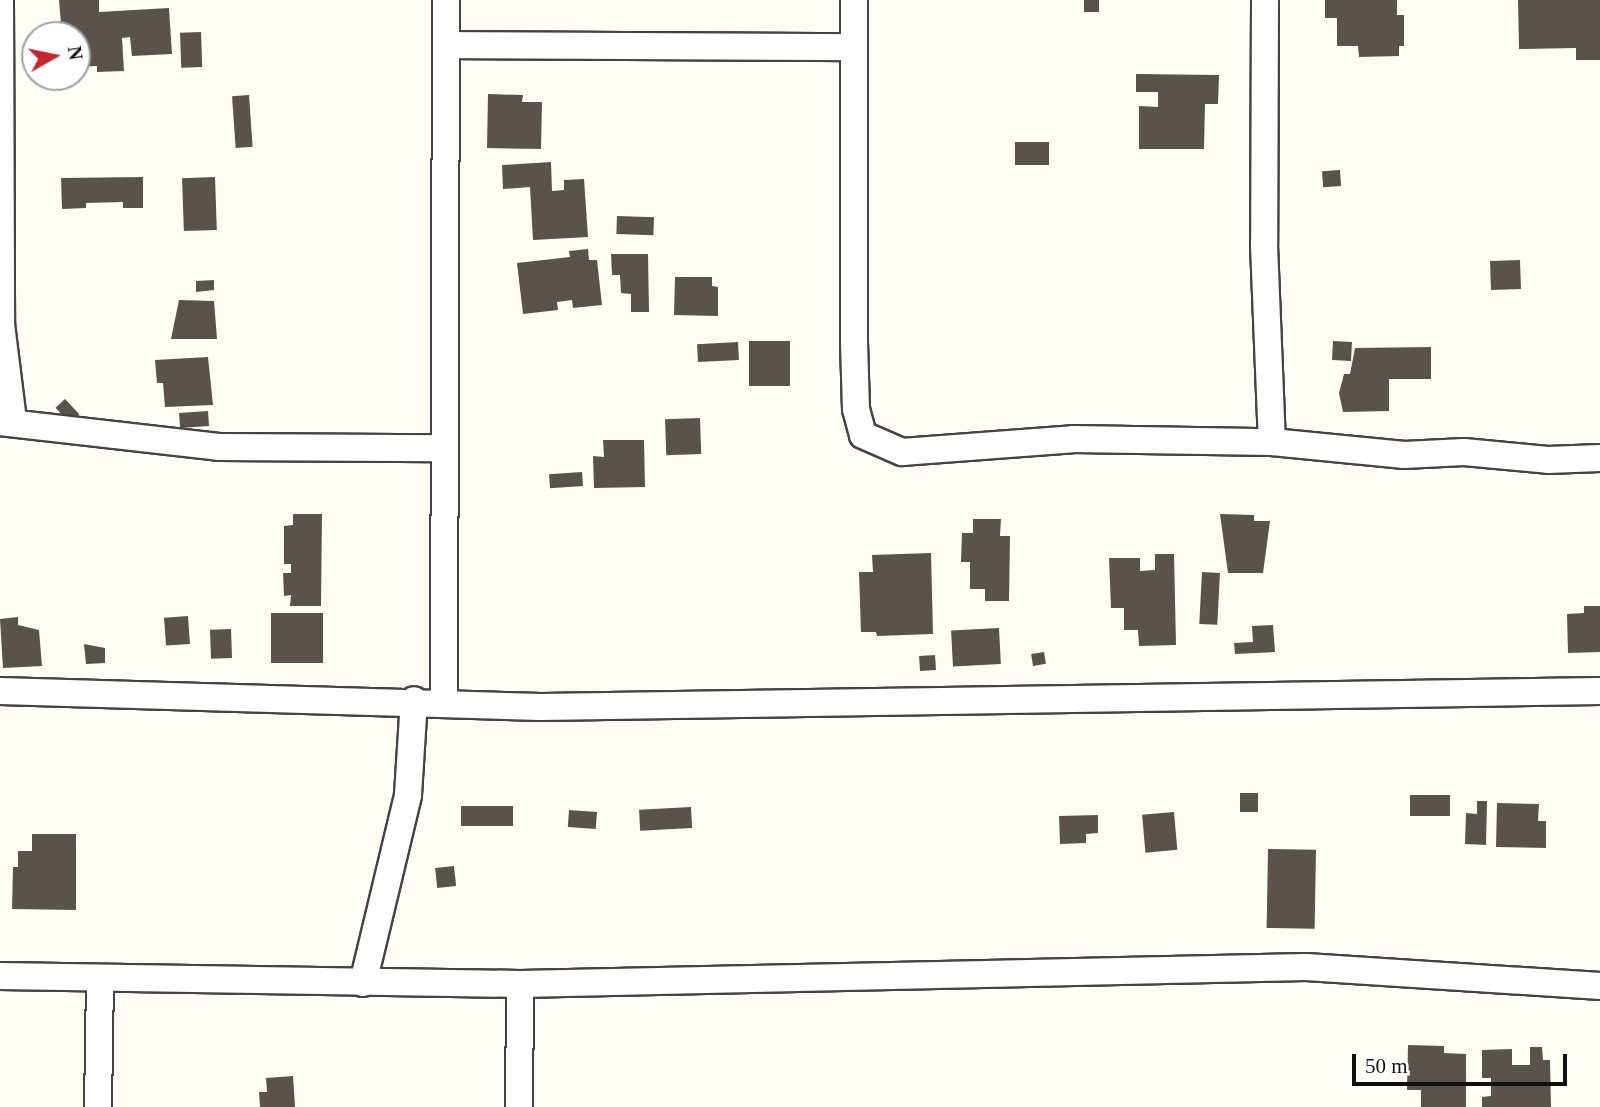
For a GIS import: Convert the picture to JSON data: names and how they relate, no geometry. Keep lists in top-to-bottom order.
{
  "scale_bar": "50 m",
  "north": "right"
}
